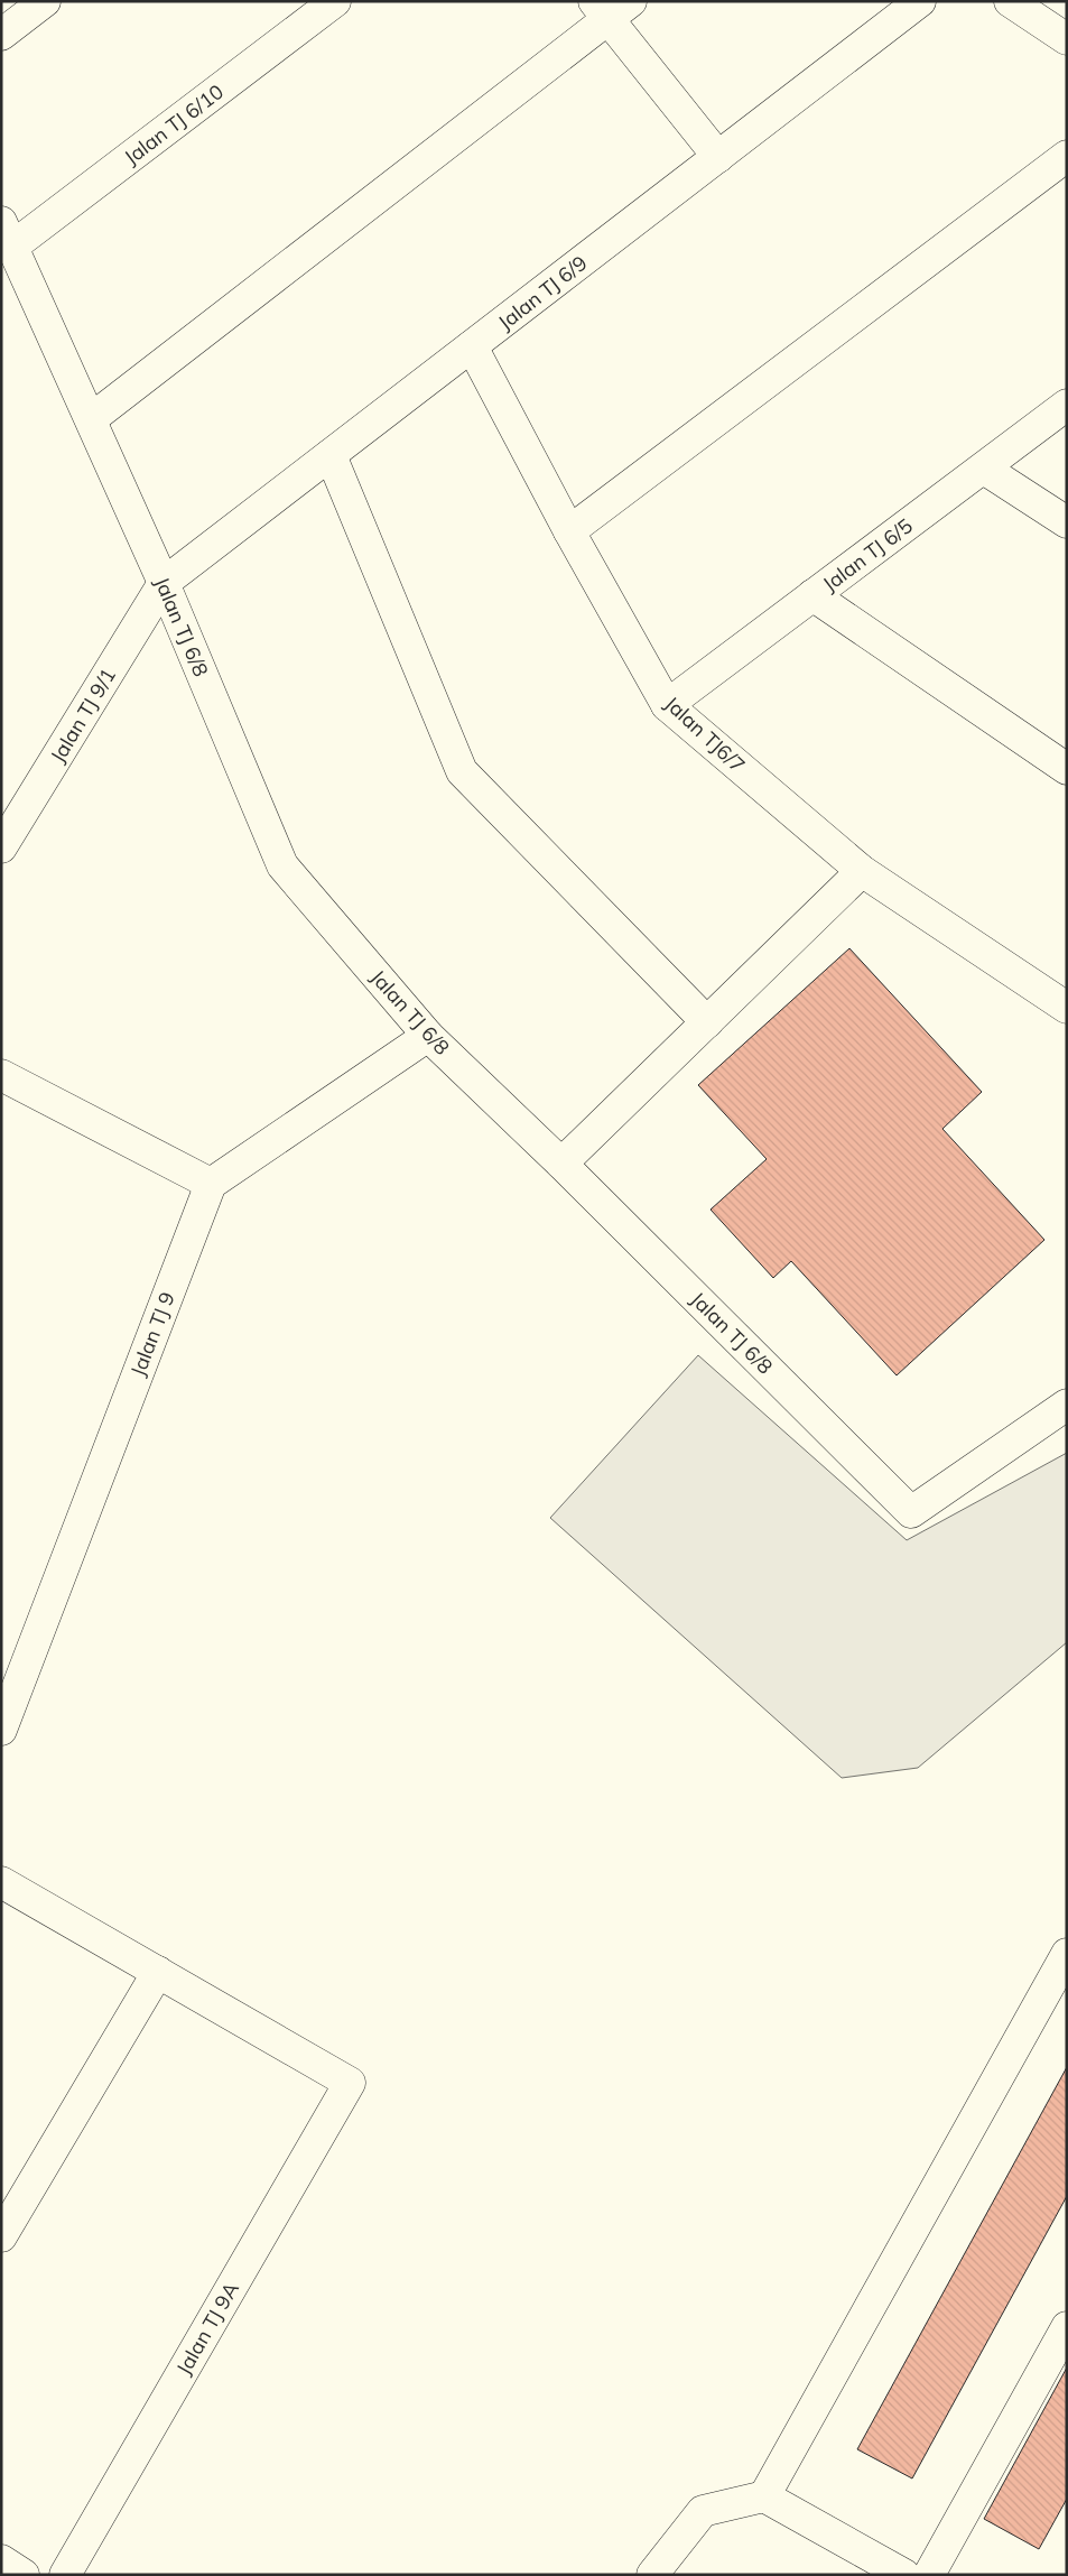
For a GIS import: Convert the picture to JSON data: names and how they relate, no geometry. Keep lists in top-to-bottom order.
{
  "streets": {
    "street": [
      "Jalan TJ 6/10",
      "Jalan TJ 6/9",
      "Jalan TJ 6/5",
      "Jalan TJ 6/8",
      "Jalan TJ 9/1",
      "Jalan TJ6/7",
      "Jalan TJ 9",
      "Jalan TJ 9A"
    ]
  },
  "crossings": [
    ["Jalan TJ 6/10", "Jalan TJ 6/8"],
    ["Jalan TJ 6/9", "Jalan TJ 6/8"],
    ["Jalan TJ 6/9", "Jalan TJ 9/1"],
    ["Jalan TJ 6/9", "Jalan TJ6/7"],
    ["Jalan TJ 6/5", "Jalan TJ6/7"],
    ["Jalan TJ 6/8", "Jalan TJ 9/1"]
  ]
}
